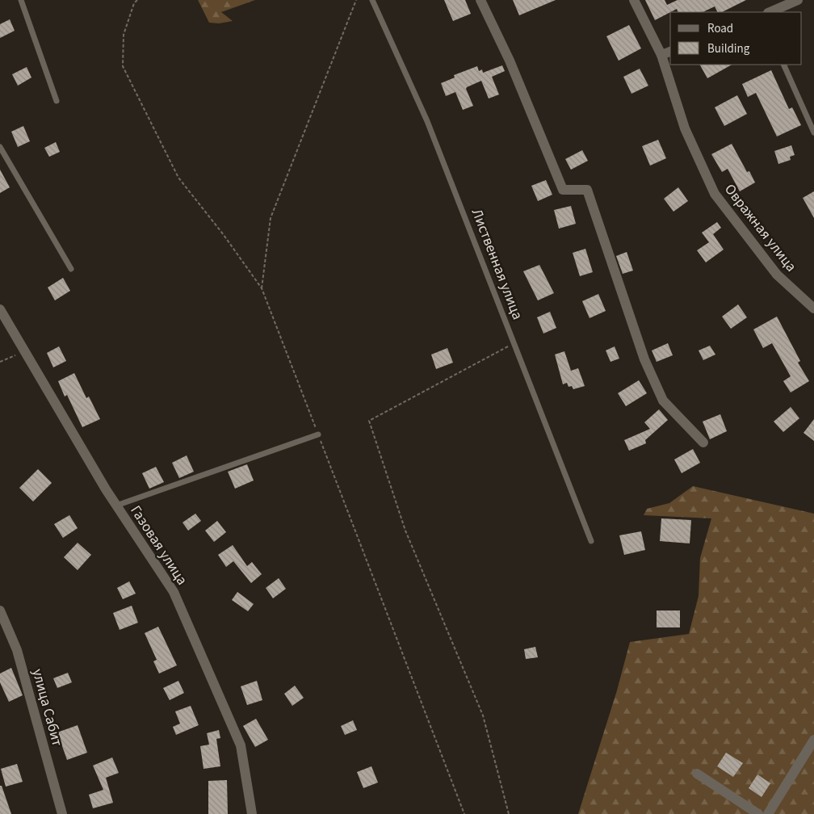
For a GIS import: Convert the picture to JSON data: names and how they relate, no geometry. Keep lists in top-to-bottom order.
{
  "streets": {
    "street": ["Овражная улица", "Газовая улица", "улица Сабит"],
    "lane": ["Лиственная улица"]
  },
  "legend": ["Road", "Building"]
}
